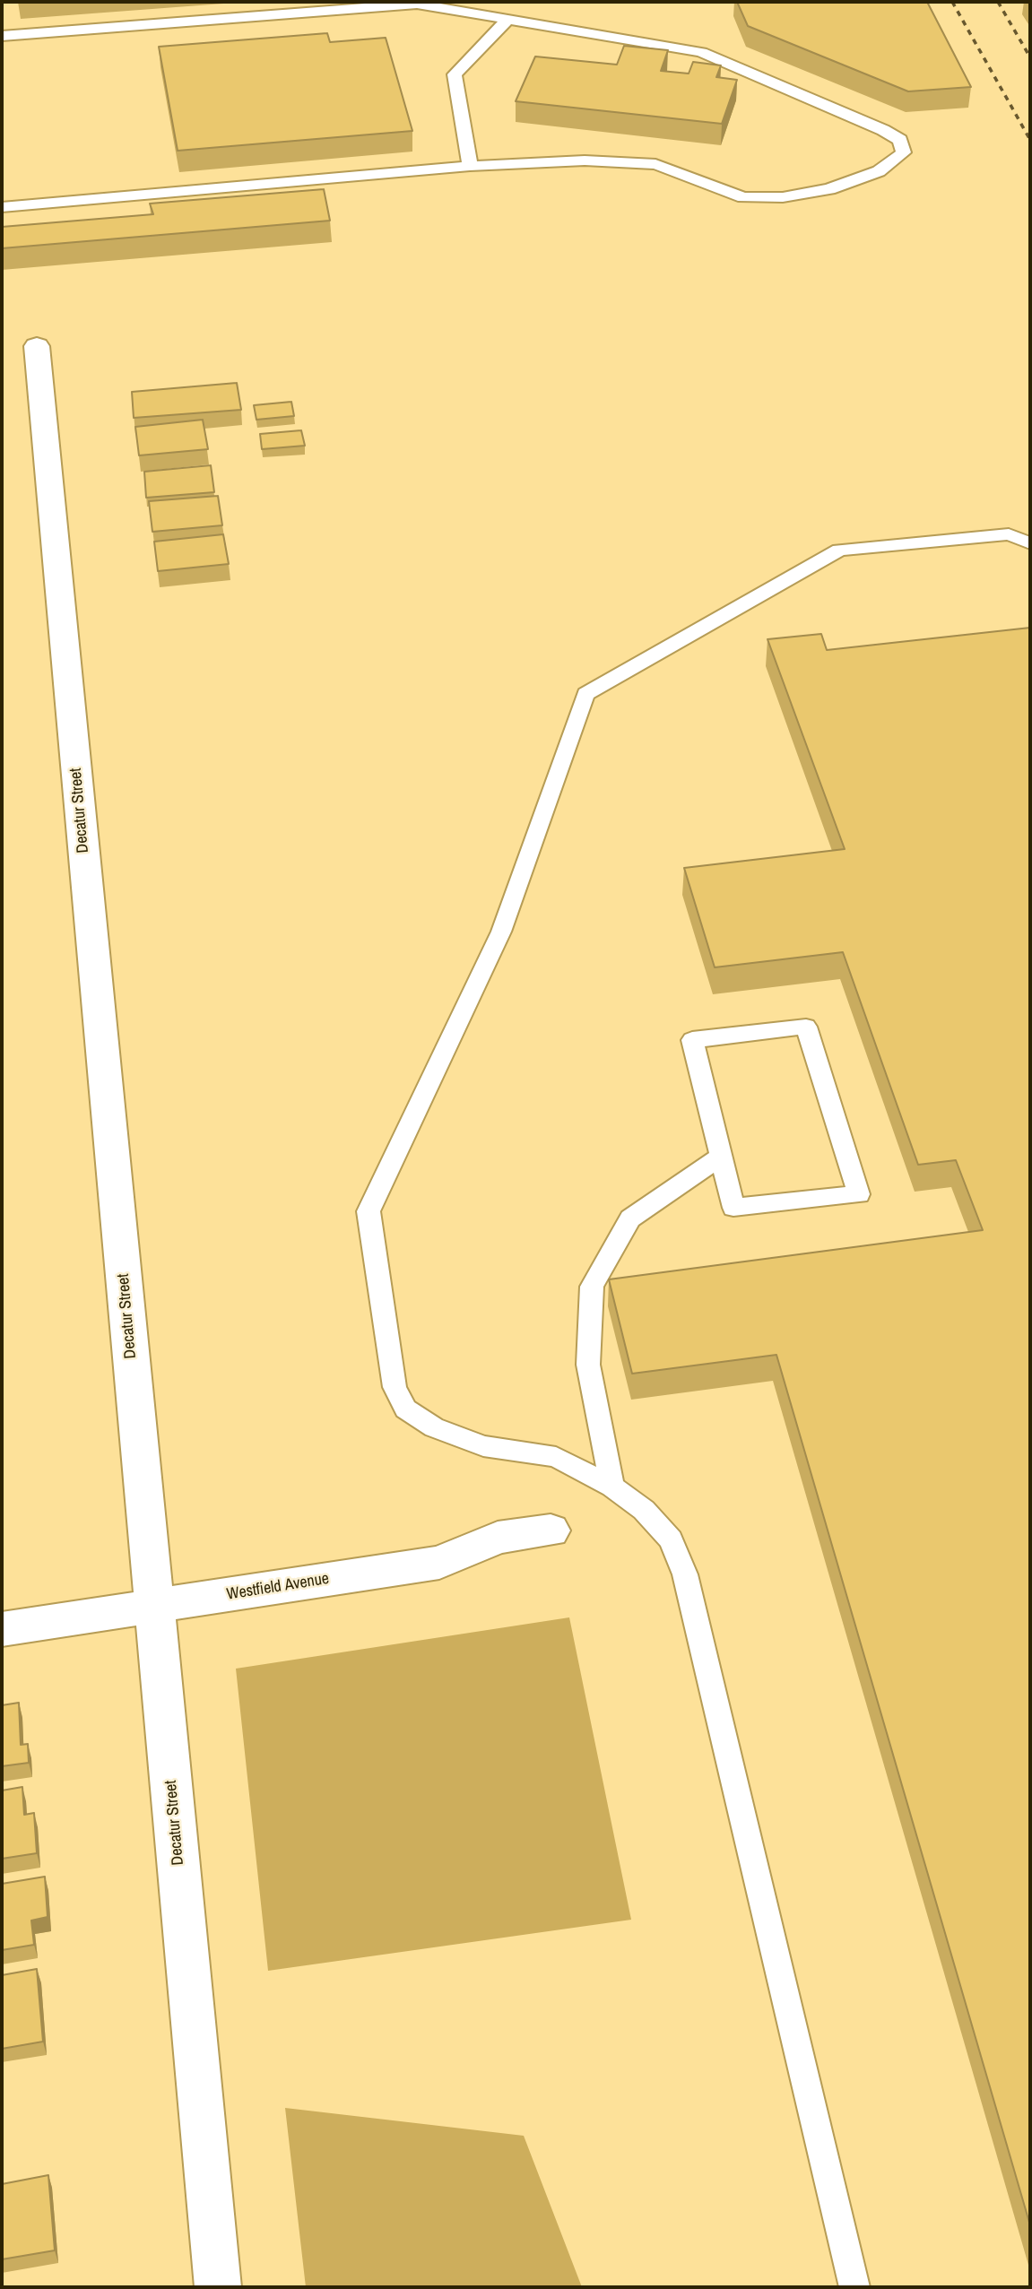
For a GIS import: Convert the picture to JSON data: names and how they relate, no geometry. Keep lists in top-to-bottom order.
{
  "streets": {
    "street": ["Decatur Street", "Westfield Avenue"]
  },
  "crossings": [
    ["Decatur Street", "Westfield Avenue"]
  ]
}
